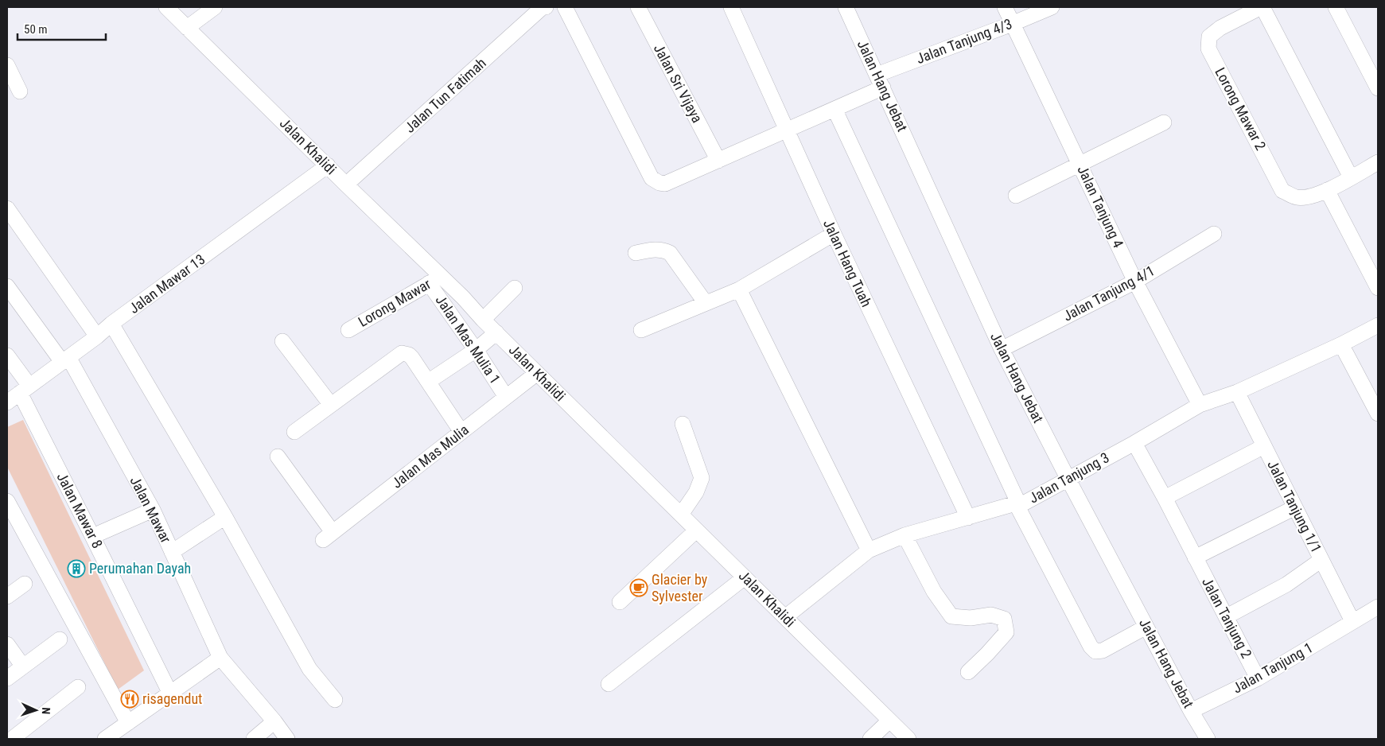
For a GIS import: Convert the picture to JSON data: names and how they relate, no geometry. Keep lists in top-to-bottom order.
{
  "streets": {
    "street": [
      "Jalan Tanjung 4/3",
      "Jalan Sri Vijaya",
      "Jalan Hang Jebat",
      "Jalan Tun Fatimah",
      "Lorong Mawar 2",
      "Jalan Khalidi",
      "Jalan Tanjung 4",
      "Jalan Hang Tuah",
      "Jalan Mawar 13",
      "Jalan Tanjung 4/1",
      "Lorong Mawar",
      "Jalan Mas Mulia 1",
      "Jalan Mas Mulia",
      "Jalan Tanjung 3",
      "Jalan Tanjung 1/1",
      "Jalan Mawar",
      "Jalan Mawar 8",
      "Jalan Tanjung 2",
      "Jalan Tanjung 1"
    ]
  },
  "crossings": [
    ["Jalan Tanjung 4/3", "Jalan Sri Vijaya"],
    ["Jalan Tanjung 4/3", "Jalan Hang Jebat"],
    ["Jalan Tanjung 4/3", "Jalan Tanjung 4"],
    ["Jalan Tanjung 4/3", "Jalan Hang Tuah"],
    ["Jalan Hang Jebat", "Jalan Tanjung 4/1"],
    ["Jalan Hang Jebat", "Jalan Tanjung 3"],
    ["Jalan Hang Jebat", "Jalan Tanjung 1"],
    ["Jalan Tun Fatimah", "Jalan Khalidi"],
    ["Jalan Khalidi", "Jalan Mawar 13"],
    ["Jalan Khalidi", "Lorong Mawar"],
    ["Jalan Khalidi", "Jalan Mas Mulia 1"],
    ["Jalan Khalidi", "Jalan Mas Mulia"],
    ["Jalan Khalidi", "Jalan Tanjung 3"],
    ["Jalan Tanjung 4", "Jalan Tanjung 4/1"],
    ["Jalan Tanjung 4", "Jalan Tanjung 3"],
    ["Jalan Hang Tuah", "Jalan Tanjung 3"],
    ["Jalan Mawar 13", "Jalan Mawar"],
    ["Jalan Mawar 13", "Jalan Mawar 8"],
    ["Lorong Mawar", "Jalan Mas Mulia 1"],
    ["Jalan Mas Mulia 1", "Jalan Mas Mulia"],
    ["Jalan Tanjung 3", "Jalan Tanjung 1/1"],
    ["Jalan Tanjung 3", "Jalan Tanjung 2"],
    ["Jalan Tanjung 1/1", "Jalan Tanjung 1"],
    ["Jalan Tanjung 2", "Jalan Tanjung 1"]
  ],
  "places": {
    "building": ["Perumahan Dayah"],
    "cafe": ["Glacier by Sylvester"],
    "restaurant": ["risagendut"]
  },
  "scale_bar": "50 m",
  "north": "right"
}
